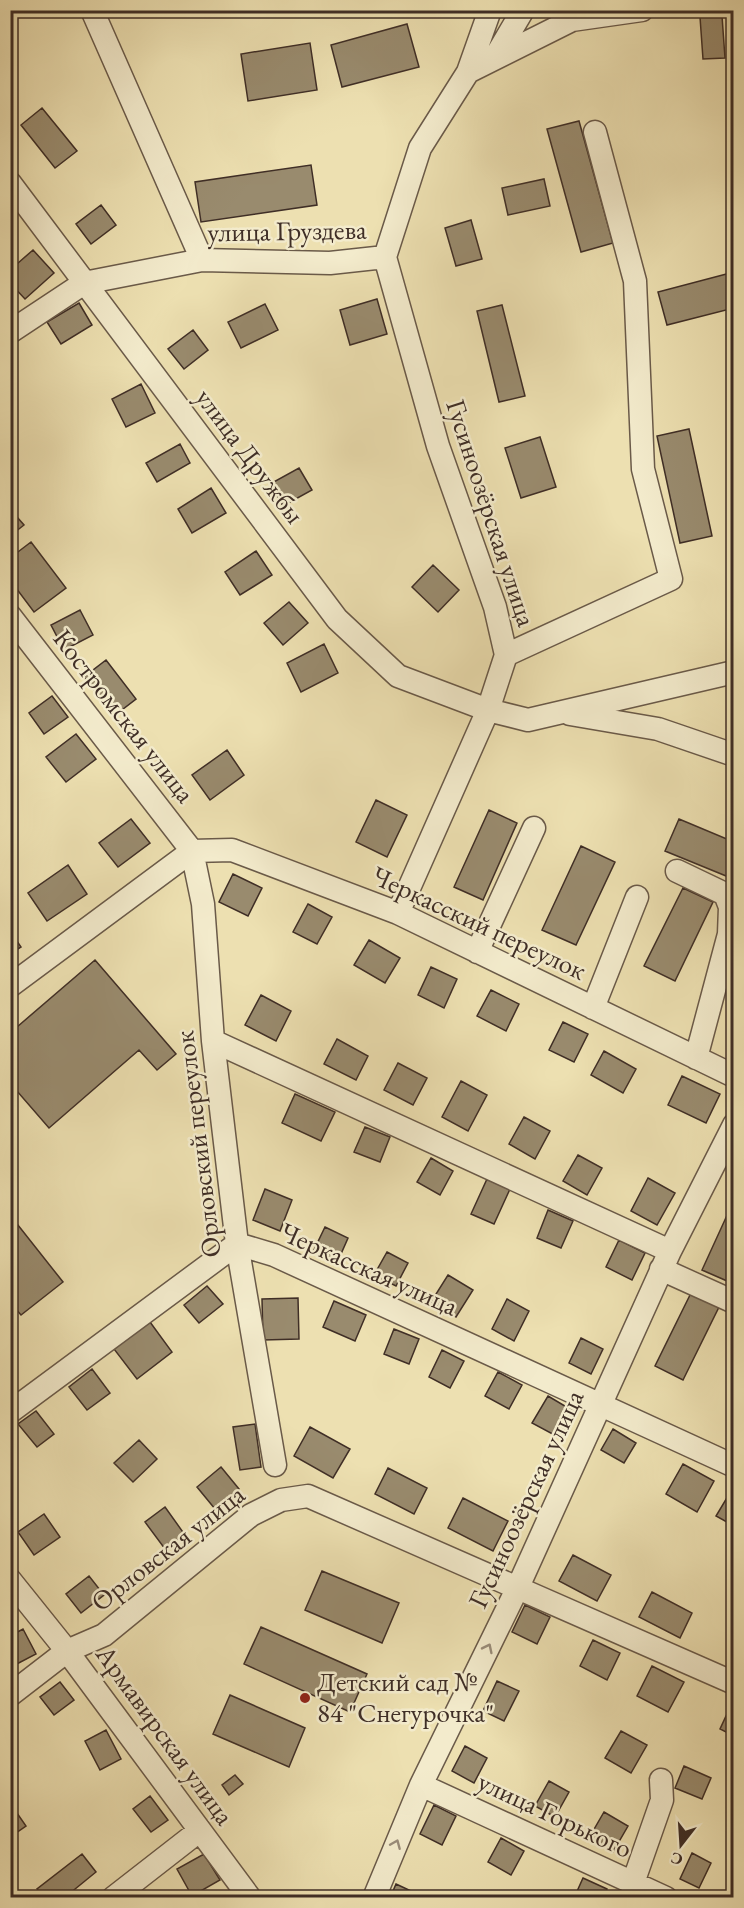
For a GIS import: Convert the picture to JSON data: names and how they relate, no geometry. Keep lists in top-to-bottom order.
{
  "streets": {
    "street": [
      "улица Груздева",
      "улица Дружбы",
      "Гусиноозёрская улица",
      "Костромская улица",
      "Черкасский переулок",
      "Орловский переулок",
      "Черкасская улица",
      "Орловская улица",
      "Армавирская улица",
      "улица Горького"
    ]
  },
  "crossings": [
    ["улица Груздева", "улица Дружбы"],
    ["улица Груздева", "Гусиноозёрская улица"],
    ["улица Дружбы", "Гусиноозёрская улица"],
    ["Гусиноозёрская улица", "Черкасский переулок"],
    ["Гусиноозёрская улица", "Черкасская улица"],
    ["Гусиноозёрская улица", "Орловская улица"],
    ["Гусиноозёрская улица", "улица Горького"],
    ["Костромская улица", "Черкасский переулок"],
    ["Костромская улица", "Орловский переулок"],
    ["Черкасский переулок", "Орловский переулок"],
    ["Орловский переулок", "Черкасская улица"],
    ["Орловская улица", "Армавирская улица"]
  ],
  "places": ["Детский сад № 84 \"Снегурочка\""],
  "north": "bottom"
}
